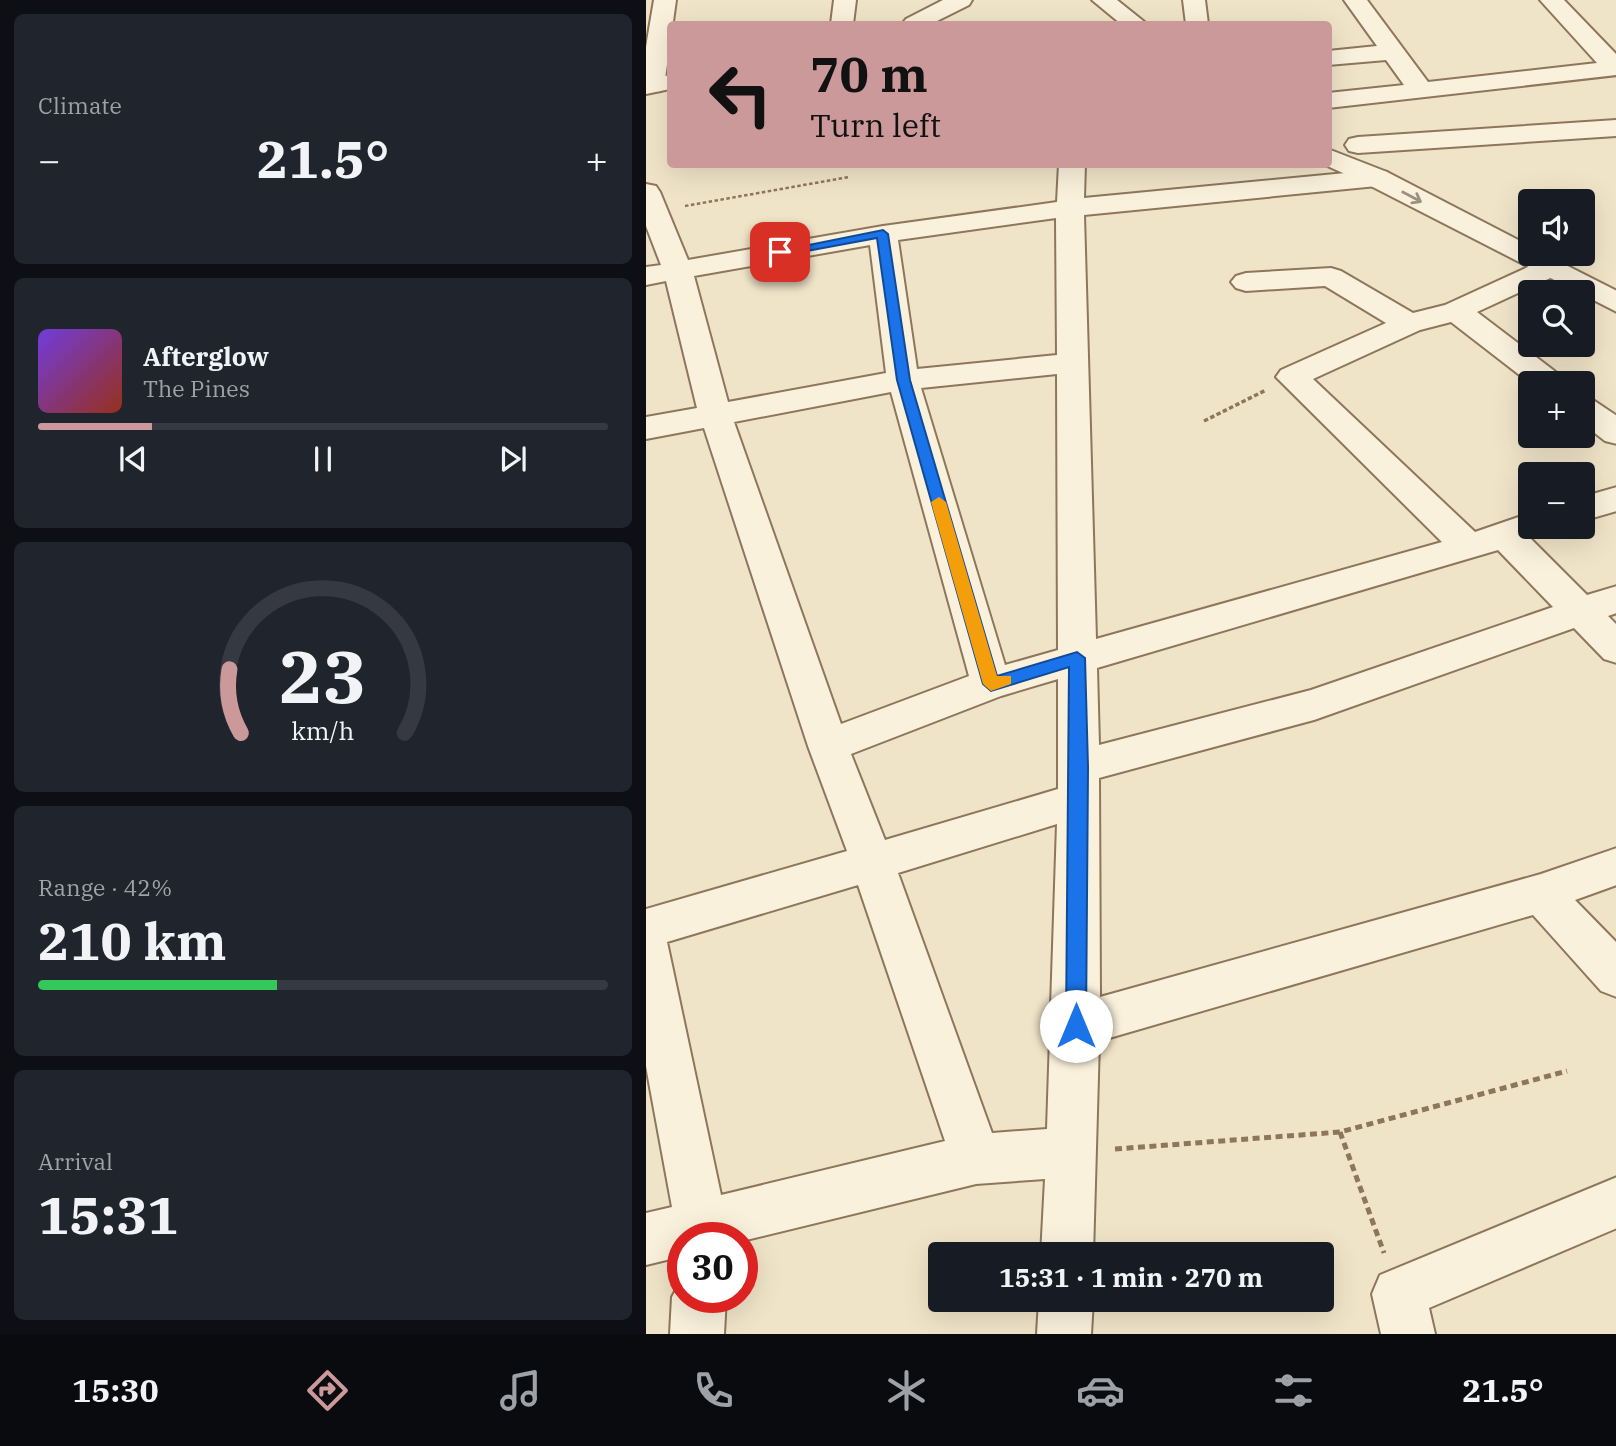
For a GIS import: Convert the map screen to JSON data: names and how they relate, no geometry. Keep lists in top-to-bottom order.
{
  "page": {
    "tile": [
      "Climate",
      ["Range · 42%", "210 km"],
      ["Arrival", "15:31"]
    ],
    "turn": ["70 m", "Turn left"],
    "heat": ["−", "21.5°", "+"],
    "map_buttons": ["+", "−"],
    "song": ["Afterglow", "The Pines"],
    "limit": "30",
    "trip": "15:31 · 1 min · 270 m",
    "tabs": ["15:30", "21.5°"],
    "gauge": ["23", "km/h"]
  }
}
